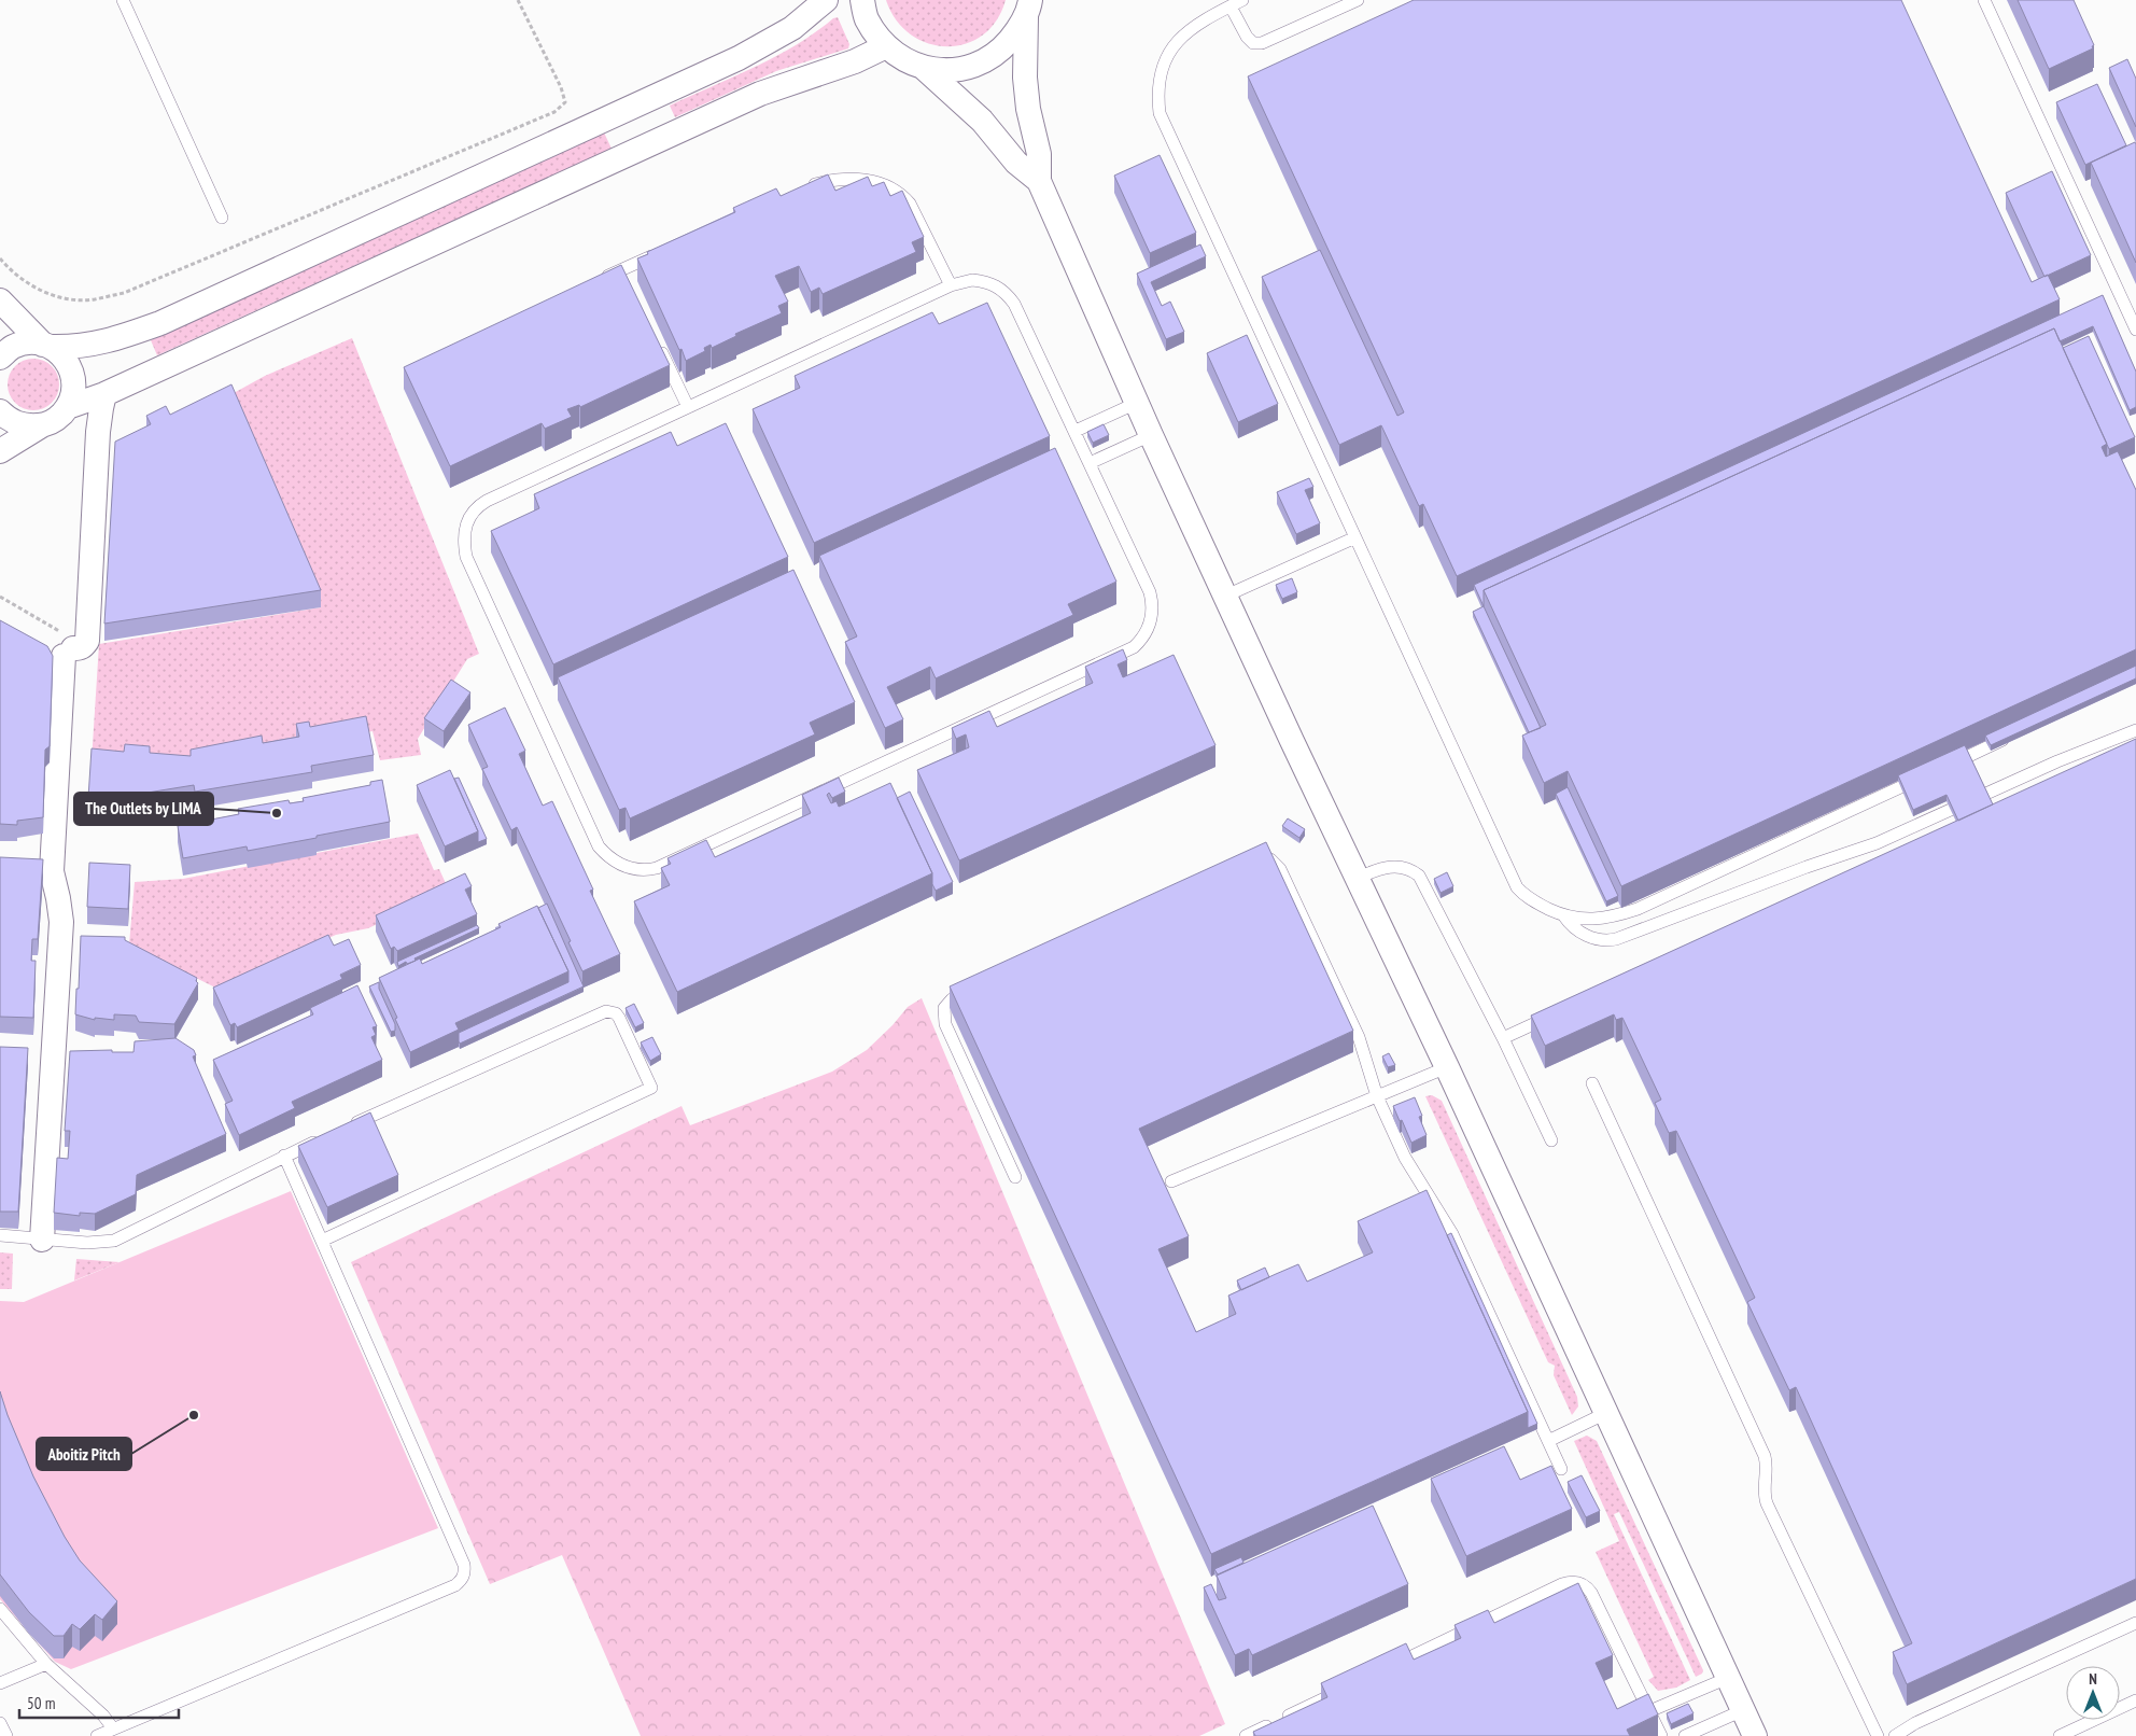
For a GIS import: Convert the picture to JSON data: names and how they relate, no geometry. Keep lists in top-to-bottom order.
{
  "places": ["The Outlets by LIMA", "Aboitiz Pitch"],
  "scale_bar": "50 m",
  "north": "top"
}
